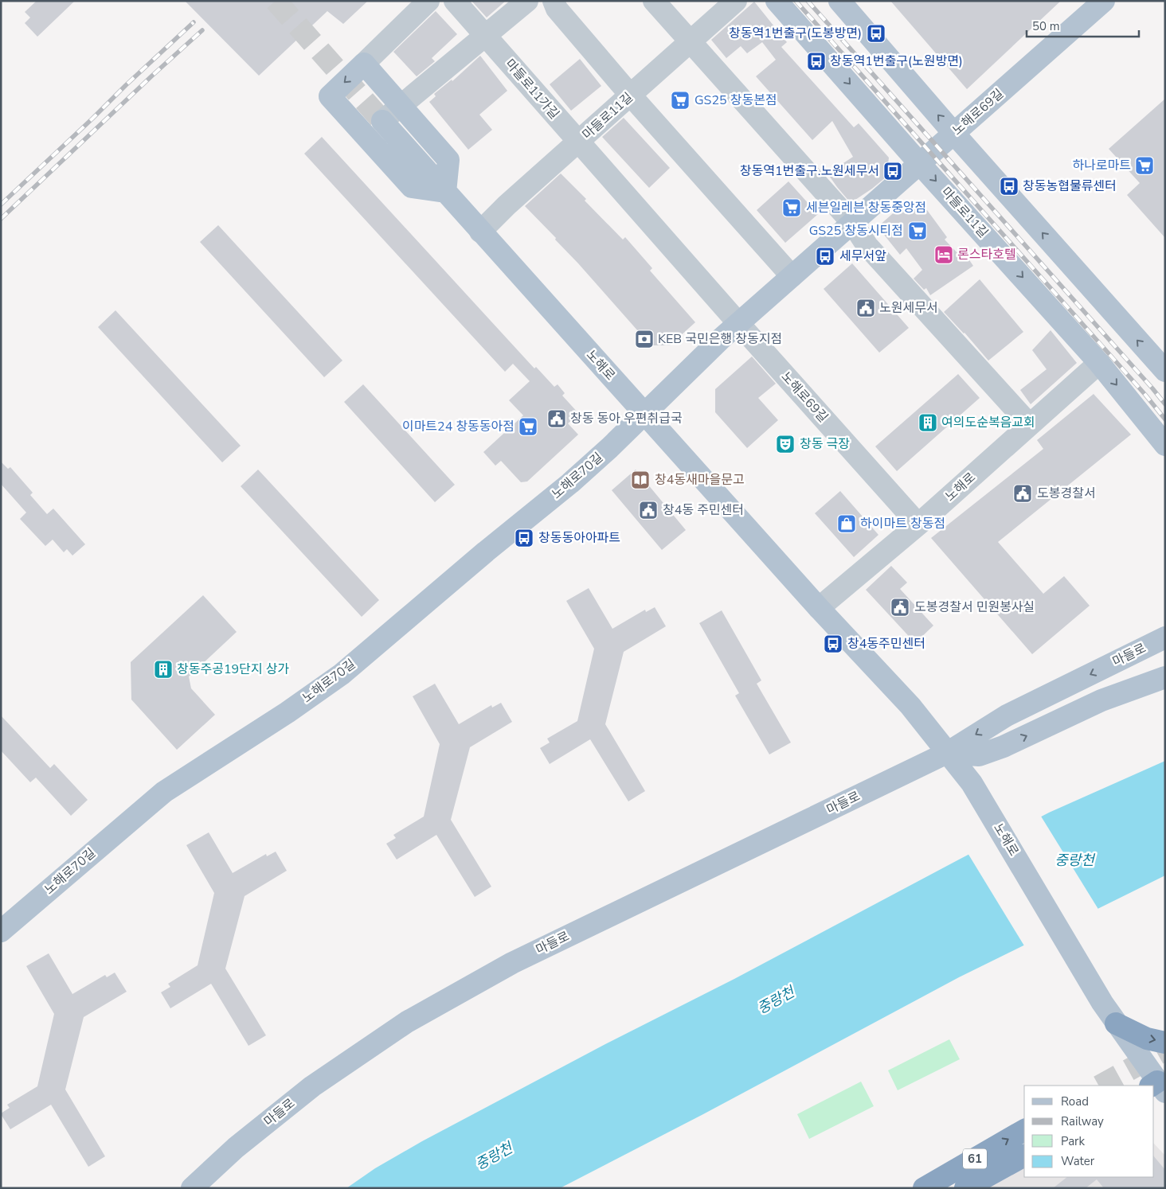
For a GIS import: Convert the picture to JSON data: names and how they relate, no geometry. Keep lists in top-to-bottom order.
{
  "streets": {
    "highway": ["61"],
    "main road": [
      "노해로69길",
      "마들로11길",
      "노해로",
      "노해로70길",
      "마들로"
    ],
    "street": ["마들로11가길"]
  },
  "crossings": [
    ["마들로11가길", "노해로69길"],
    ["마들로11가길", "마들로11길"],
    ["노해로69길", "마들로11길"],
    ["노해로69길", "노해로"],
    ["노해로69길", "노해로70길"],
    ["마들로11길", "노해로"],
    ["노해로", "노해로70길"],
    ["노해로", "마들로"]
  ],
  "water": ["중랑천"],
  "places": {
    "bus stop": [
      "창동역1번출구(도봉방면)",
      "창동역1번출구(노원방면)",
      "창동역1번출구.노원세무서",
      "창동농협물류센터",
      "세무서앞",
      "창동동아아파트",
      "창4동주민센터"
    ],
    "supermarket": [
      "GS25 창동본점",
      "하나로마트",
      "세븐일레븐 창동중앙점",
      "GS25 창동시티점",
      "이마트24 창동동아점"
    ],
    "hotel": ["론스타호텔"],
    "public building": [
      "노원세무서",
      "창동 동아 우편취급국",
      "도봉경찰서",
      "창4동 주민센터",
      "도봉경찰서 민원봉사실"
    ],
    "bank": ["KEB 국민은행 창동지점"],
    "building": ["여의도순복음교회", "창동주공19단지 상가"],
    "theatre": ["창동 극장"],
    "library": ["창4동새마을문고"],
    "shop": ["하이마트 창동점"]
  },
  "legend": [
    "Road",
    "Railway",
    "Park",
    "Water"
  ],
  "scale_bar": "50 m"
}
